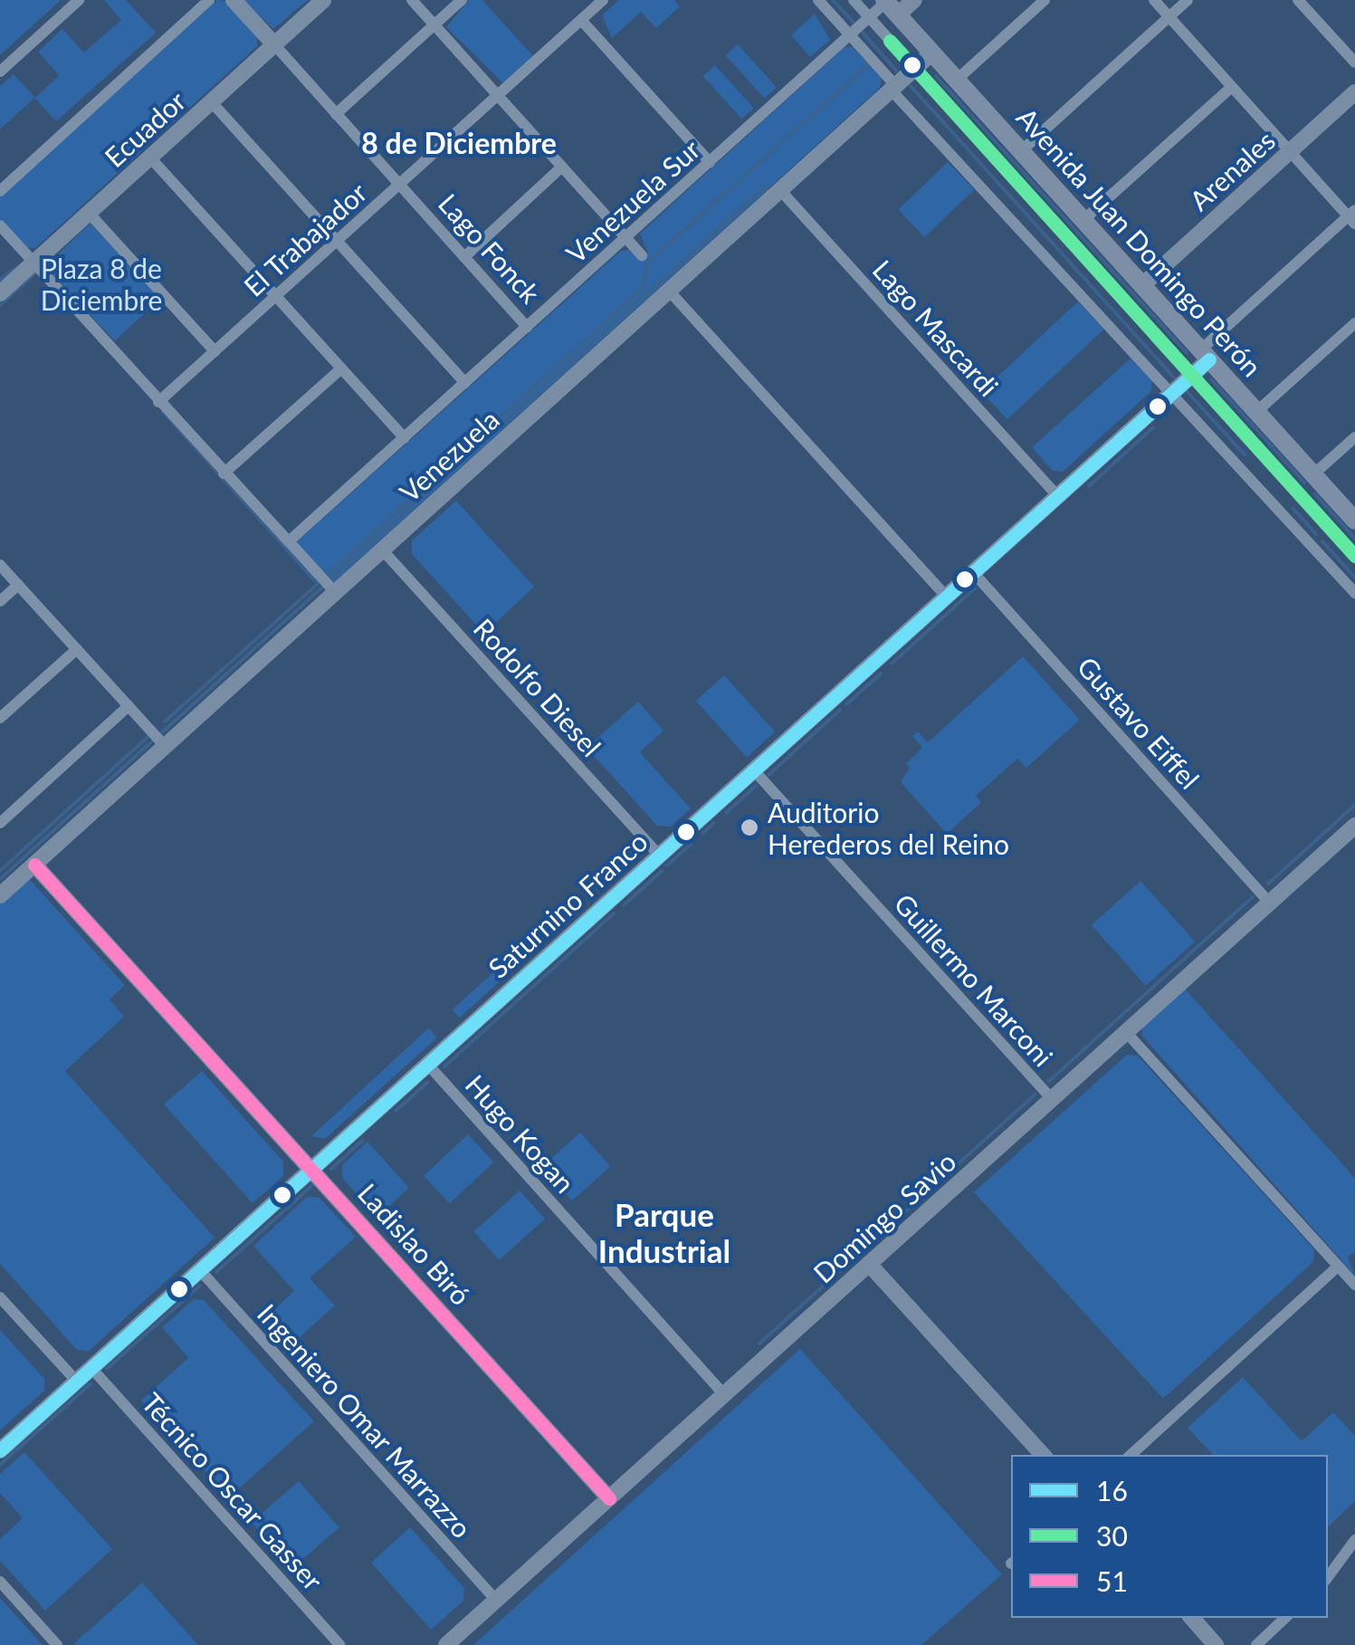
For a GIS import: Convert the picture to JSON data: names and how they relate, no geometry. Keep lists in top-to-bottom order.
{
  "streets": {
    "main road": ["Avenida Juan Domingo Perón"],
    "street": [
      "Ecuador",
      "Arenales",
      "Venezuela Sur",
      "El Trabajador",
      "Lago Fonck",
      "Lago Mascardi",
      "Venezuela",
      "Rodolfo Diesel",
      "Gustavo Eiffel",
      "Saturnino Franco",
      "Guillermo Marconi",
      "Hugo Kogan",
      "Domingo Savio",
      "Ladislao Biró",
      "Ingeniero Omar Marrazzo",
      "Técnico Oscar Gasser"
    ]
  },
  "crossings": [
    ["Ecuador", "Lago Fonck"],
    ["Arenales", "Avenida Juan Domingo Perón"],
    ["Venezuela Sur", "Avenida Juan Domingo Perón"],
    ["Venezuela Sur", "Lago Fonck"],
    ["El Trabajador", "Lago Fonck"],
    ["Avenida Juan Domingo Perón", "Venezuela"],
    ["Avenida Juan Domingo Perón", "Saturnino Franco"],
    ["Lago Mascardi", "Venezuela"],
    ["Lago Mascardi", "Saturnino Franco"],
    ["Venezuela", "Rodolfo Diesel"],
    ["Venezuela", "Ladislao Biró"],
    ["Rodolfo Diesel", "Saturnino Franco"],
    ["Gustavo Eiffel", "Saturnino Franco"],
    ["Gustavo Eiffel", "Domingo Savio"],
    ["Saturnino Franco", "Guillermo Marconi"],
    ["Saturnino Franco", "Hugo Kogan"],
    ["Saturnino Franco", "Ladislao Biró"],
    ["Saturnino Franco", "Ingeniero Omar Marrazzo"],
    ["Saturnino Franco", "Técnico Oscar Gasser"],
    ["Guillermo Marconi", "Domingo Savio"],
    ["Hugo Kogan", "Domingo Savio"],
    ["Domingo Savio", "Ladislao Biró"],
    ["Domingo Savio", "Ingeniero Omar Marrazzo"]
  ],
  "districts": ["8 de Diciembre", "Parque Industrial"],
  "parks": ["Plaza 8 de Diciembre"],
  "places": ["Auditorio Herederos del Reino"],
  "lines": ["transit line 30", "transit line 16", "transit line 51"],
  "legend": ["16", "30", "51"]
}
